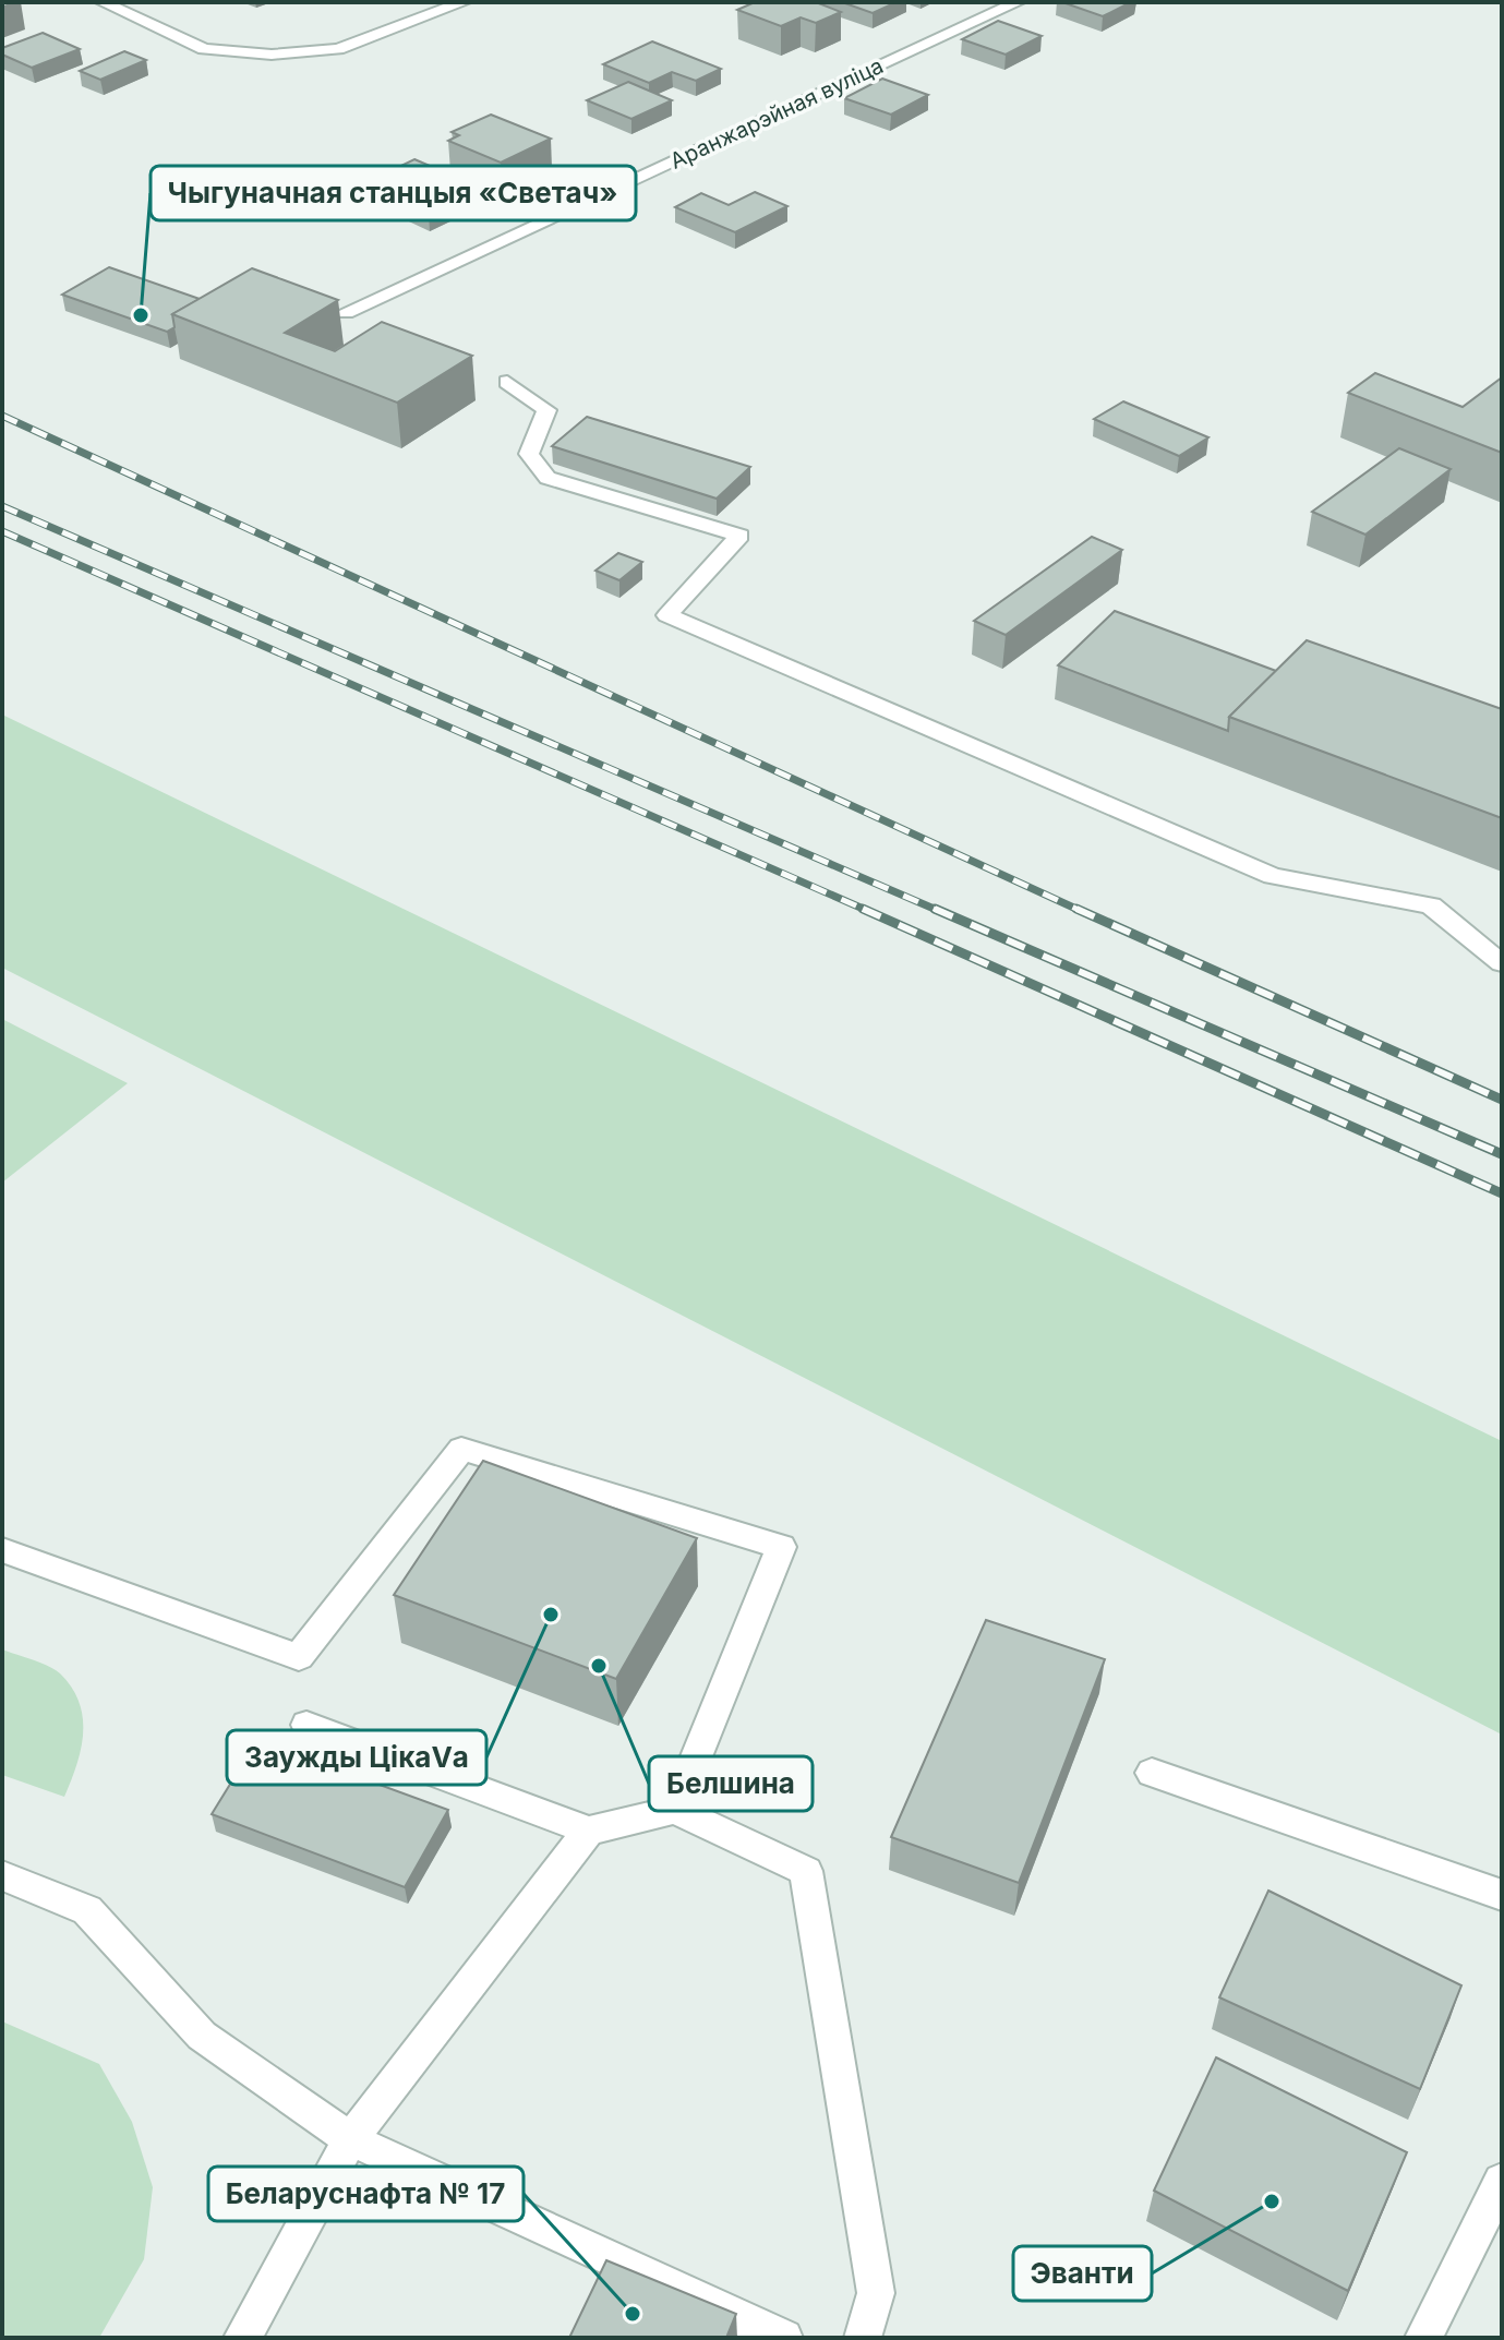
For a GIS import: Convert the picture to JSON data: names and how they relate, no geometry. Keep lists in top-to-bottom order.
{
  "streets": {
    "street": ["Аранжарэйная вуліца"]
  },
  "places": [
    "Чыгуначная станцыя «Светач»",
    "Заужды ЦікаVа",
    "Белшина",
    "Эванти",
    "Беларуснафта № 17"
  ]
}
